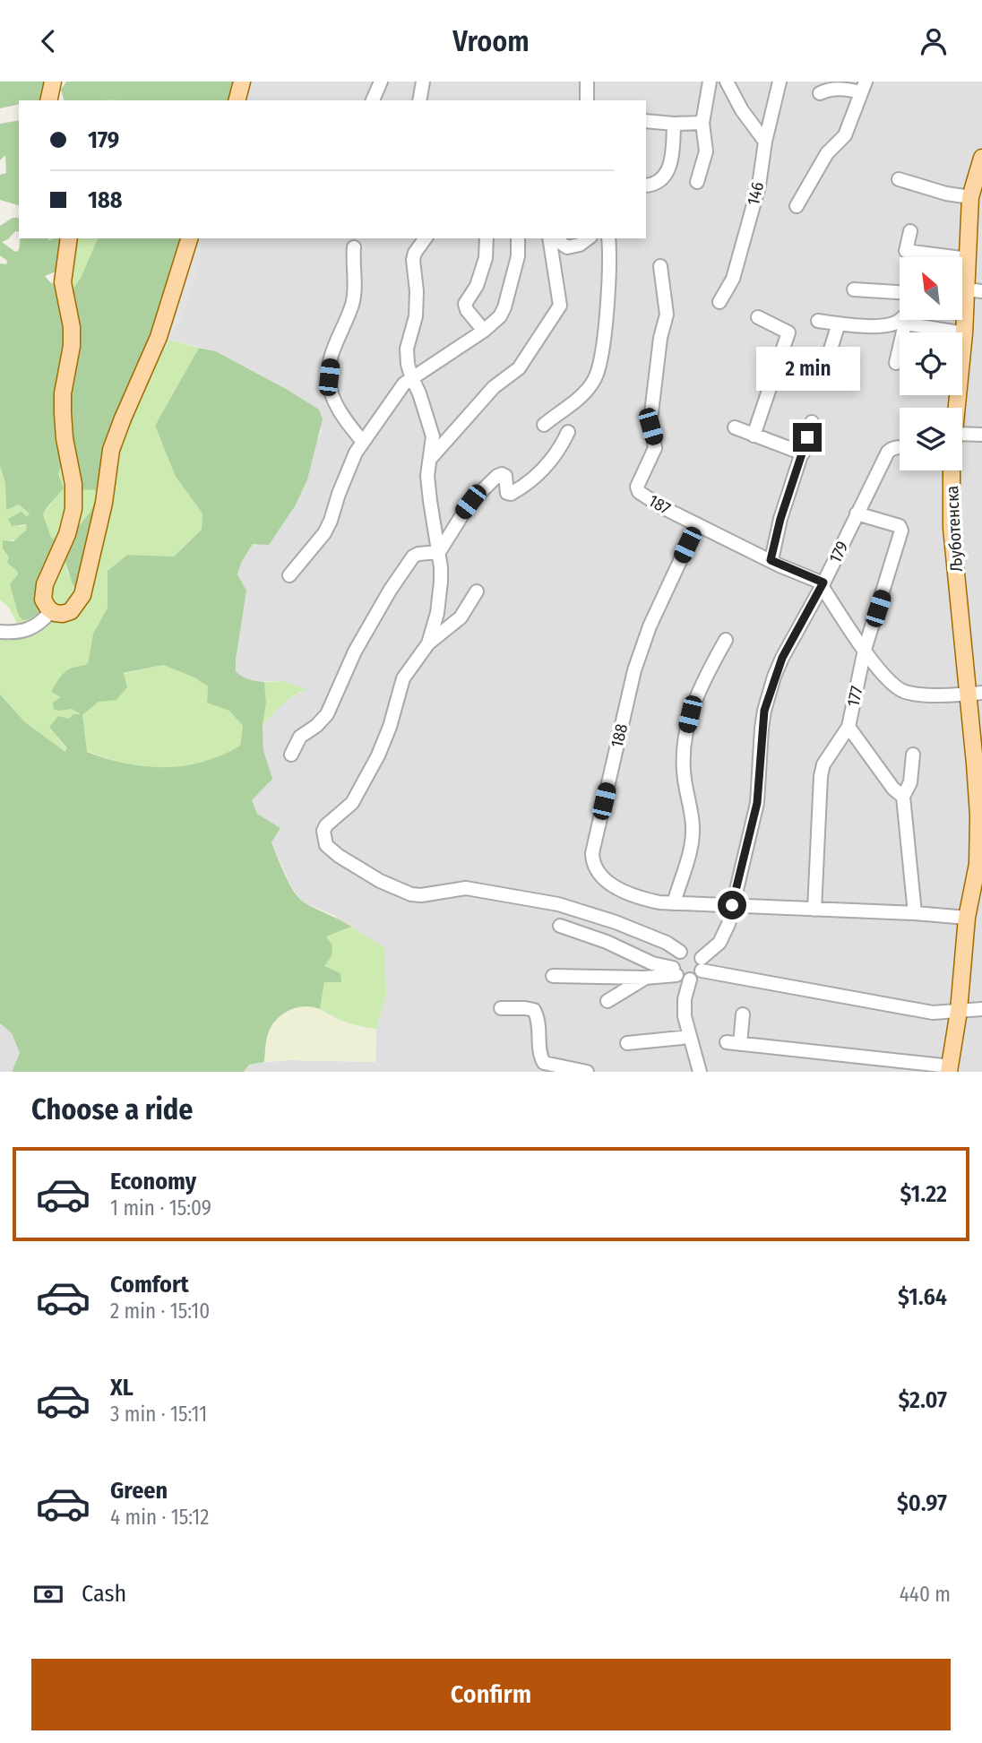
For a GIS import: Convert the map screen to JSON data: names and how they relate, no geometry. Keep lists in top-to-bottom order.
{
  "streets": {
    "main road": ["Љуботенска"],
    "street": [
      "146",
      "187",
      "179",
      "177",
      "188"
    ]
  },
  "crossings": [
    ["187", "179"],
    ["187", "188"],
    ["Љуботенска", "188"],
    ["179", "177"],
    ["179", "188"],
    ["177", "188"]
  ],
  "north": "top left",
  "page": {
    "header": "Vroom",
    "banner": ["179", "188"],
    "bubble": "2 min",
    "heading": "Choose a ride",
    "list": [
      {
        "name": "Economy",
        "note": "1 min · 15:09",
        "value": "$1.22"
      },
      {
        "name": "Comfort",
        "note": "2 min · 15:10",
        "value": "$1.64"
      },
      {
        "name": "XL",
        "note": "3 min · 15:11",
        "value": "$2.07"
      },
      {
        "name": "Green",
        "note": "4 min · 15:12",
        "value": "$0.97"
      }
    ],
    "pay": ["Cash", "440 m"],
    "buttons": "Confirm"
  }
}
